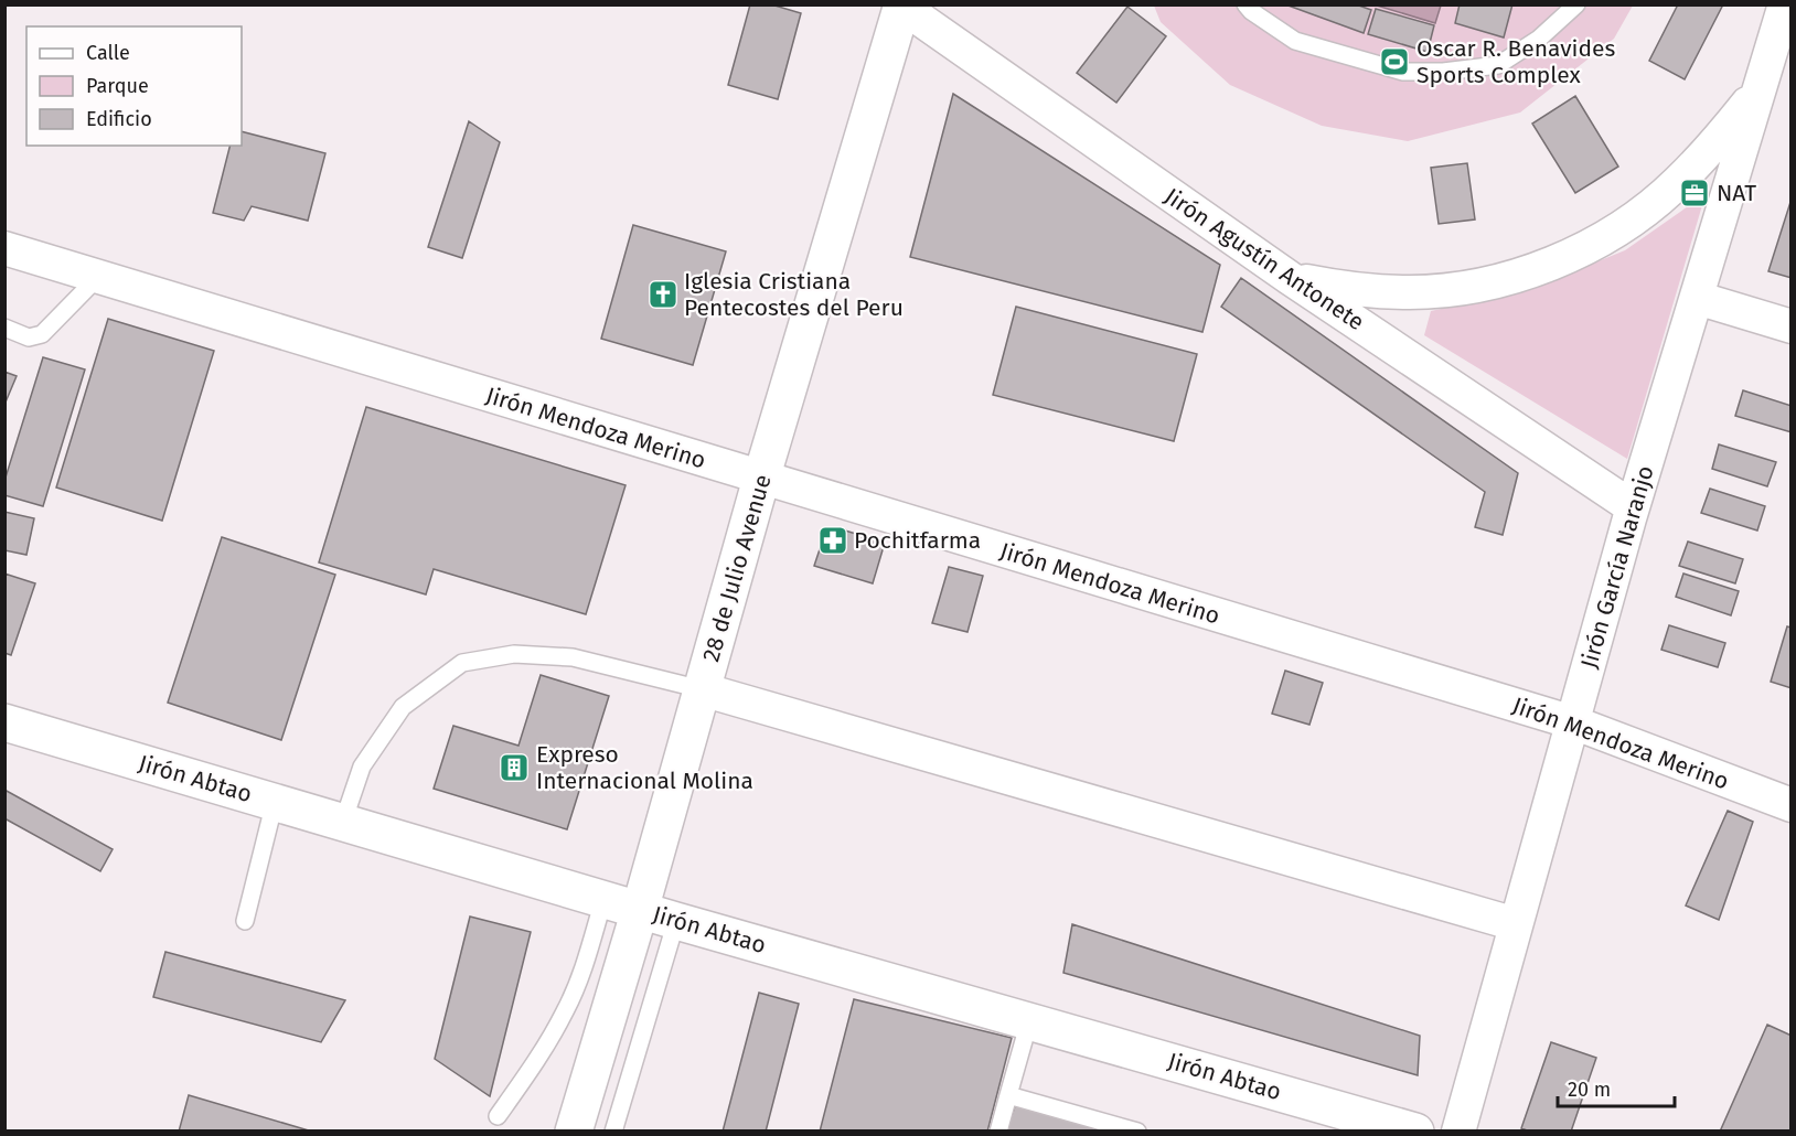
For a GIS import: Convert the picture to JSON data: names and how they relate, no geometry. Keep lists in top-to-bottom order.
{
  "streets": {
    "street": [
      "Jirón Agustín Antonete",
      "Jirón Mendoza Merino",
      "Jirón García Naranjo",
      "28 de Julio Avenue",
      "Jirón Abtao"
    ]
  },
  "crossings": [
    ["Jirón Agustín Antonete", "Jirón García Naranjo"],
    ["Jirón Agustín Antonete", "28 de Julio Avenue"],
    ["Jirón Mendoza Merino", "Jirón García Naranjo"],
    ["Jirón Mendoza Merino", "28 de Julio Avenue"],
    ["28 de Julio Avenue", "Jirón Abtao"]
  ],
  "places": {
    "sports": ["Oscar R. Benavides Sports Complex"],
    "office": ["NAT"],
    "church": ["Iglesia Cristiana Pentecostes del Peru"],
    "pharmacy": ["Pochitfarma"],
    "building": ["Expreso Internacional Molina"]
  },
  "legend": ["Calle", "Parque", "Edificio"],
  "scale_bar": "20 m"
}
